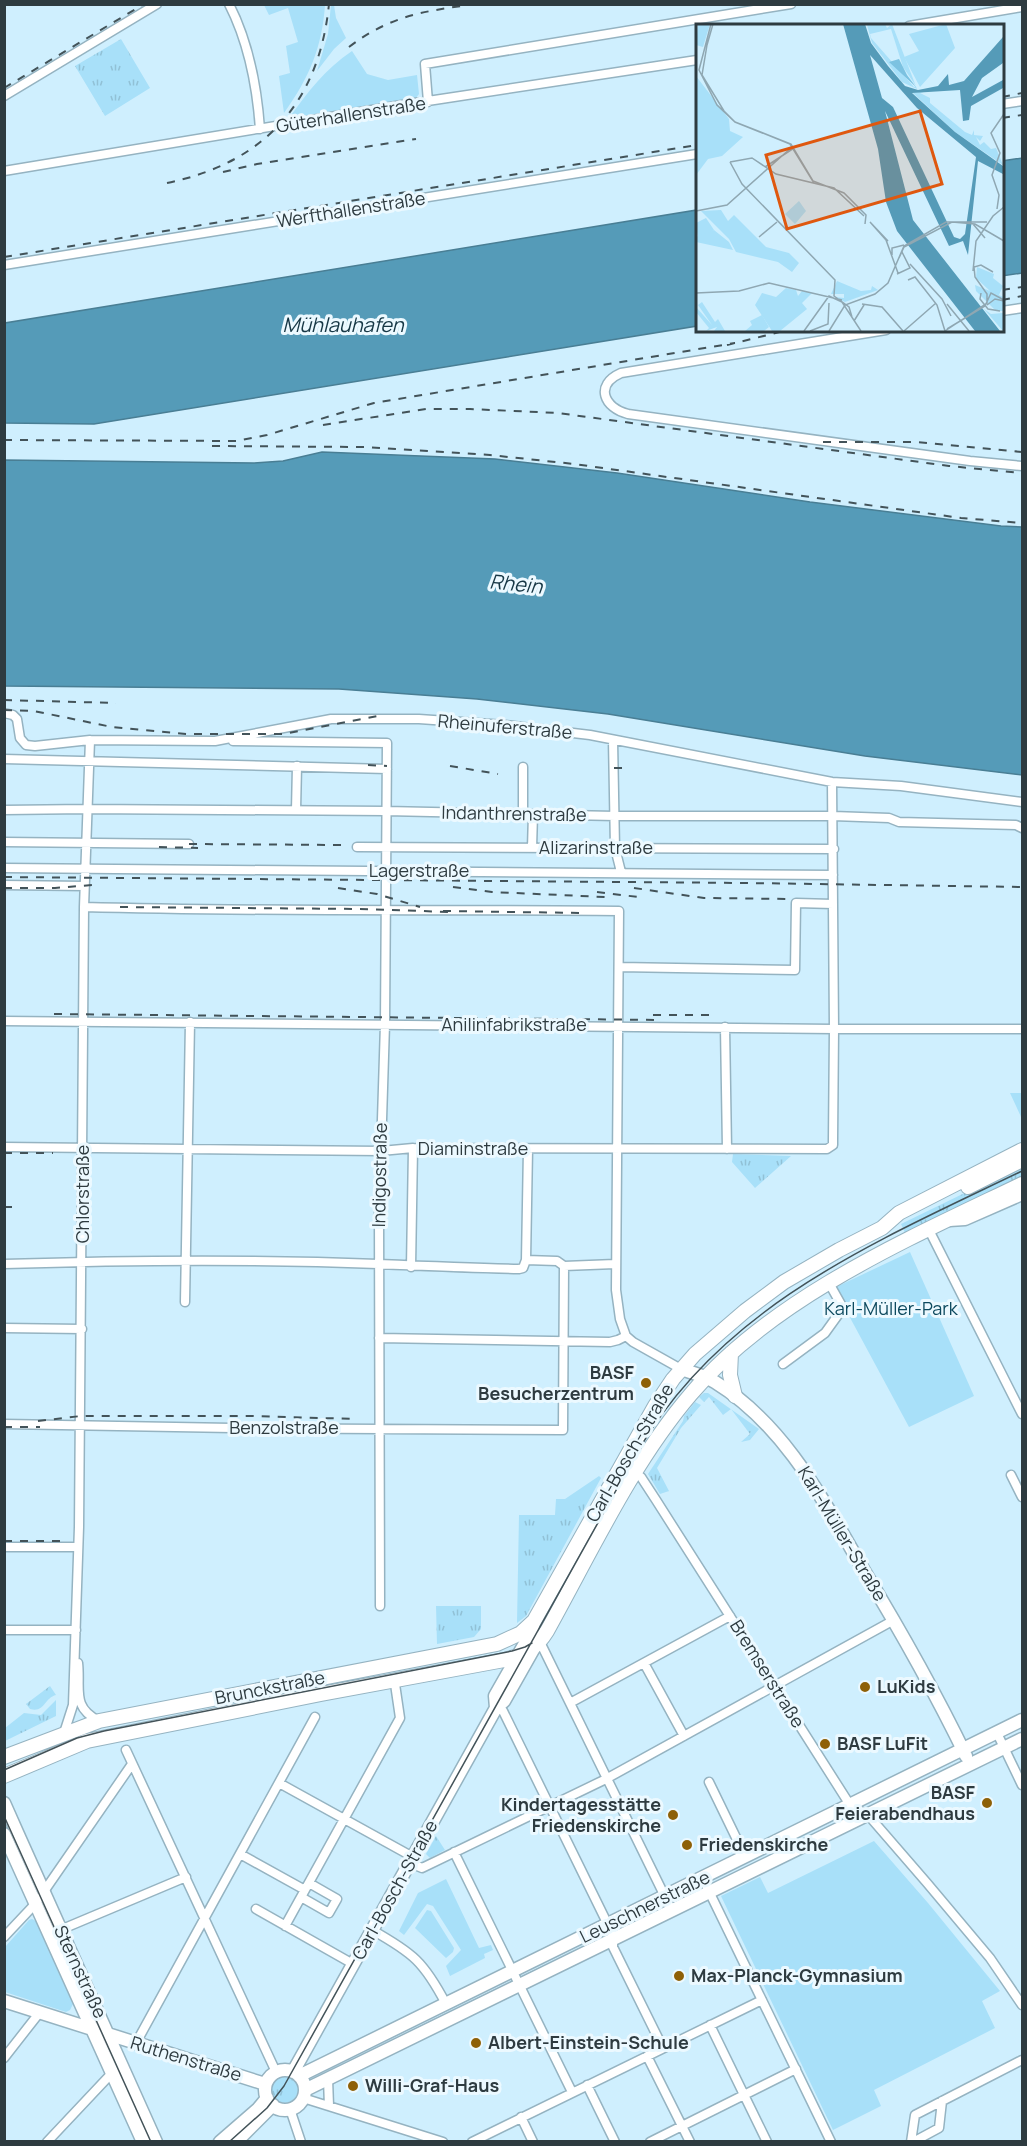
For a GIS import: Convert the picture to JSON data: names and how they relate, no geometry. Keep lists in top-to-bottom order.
{
  "streets": {
    "main road": ["Carl-Bosch-Straße", "Brunckstraße"],
    "street": [
      "Güterhallenstraße",
      "Werfthallenstraße",
      "Rheinuferstraße",
      "Indanthrenstraße",
      "Alizarinstraße",
      "Lagerstraße",
      "Anilinfabrikstraße",
      "Diaminstraße",
      "Indigostraße",
      "Chlorstraße",
      "Benzolstraße",
      "Karl-Müller-Straße",
      "Bremserstraße",
      "Leuschnerstraße",
      "Sternstraße",
      "Ruthenstraße"
    ]
  },
  "crossings": [
    ["Rheinuferstraße", "Indigostraße"],
    ["Rheinuferstraße", "Chlorstraße"],
    ["Indanthrenstraße", "Indigostraße"],
    ["Indanthrenstraße", "Chlorstraße"],
    ["Alizarinstraße", "Indigostraße"],
    ["Lagerstraße", "Indigostraße"],
    ["Lagerstraße", "Chlorstraße"],
    ["Anilinfabrikstraße", "Diaminstraße"],
    ["Anilinfabrikstraße", "Indigostraße"],
    ["Anilinfabrikstraße", "Chlorstraße"],
    ["Diaminstraße", "Indigostraße"],
    ["Diaminstraße", "Chlorstraße"],
    ["Indigostraße", "Benzolstraße"],
    ["Chlorstraße", "Benzolstraße"],
    ["Carl-Bosch-Straße", "Karl-Müller-Straße"],
    ["Carl-Bosch-Straße", "Bremserstraße"],
    ["Carl-Bosch-Straße", "Brunckstraße"],
    ["Carl-Bosch-Straße", "Leuschnerstraße"],
    ["Carl-Bosch-Straße", "Ruthenstraße"],
    ["Karl-Müller-Straße", "Leuschnerstraße"],
    ["Bremserstraße", "Leuschnerstraße"],
    ["Leuschnerstraße", "Ruthenstraße"],
    ["Sternstraße", "Ruthenstraße"]
  ],
  "water": ["Mühlauhafen", "Rhein"],
  "parks": ["Karl-Müller-Park"],
  "places": [
    "BASF Besucherzentrum",
    "LuKids",
    "BASF LuFit",
    "BASF Feierabendhaus",
    "Kindertagesstätte Friedenskirche",
    "Friedenskirche",
    "Max-Planck-Gymnasium",
    "Albert-Einstein-Schule",
    "Willi-Graf-Haus"
  ]
}
